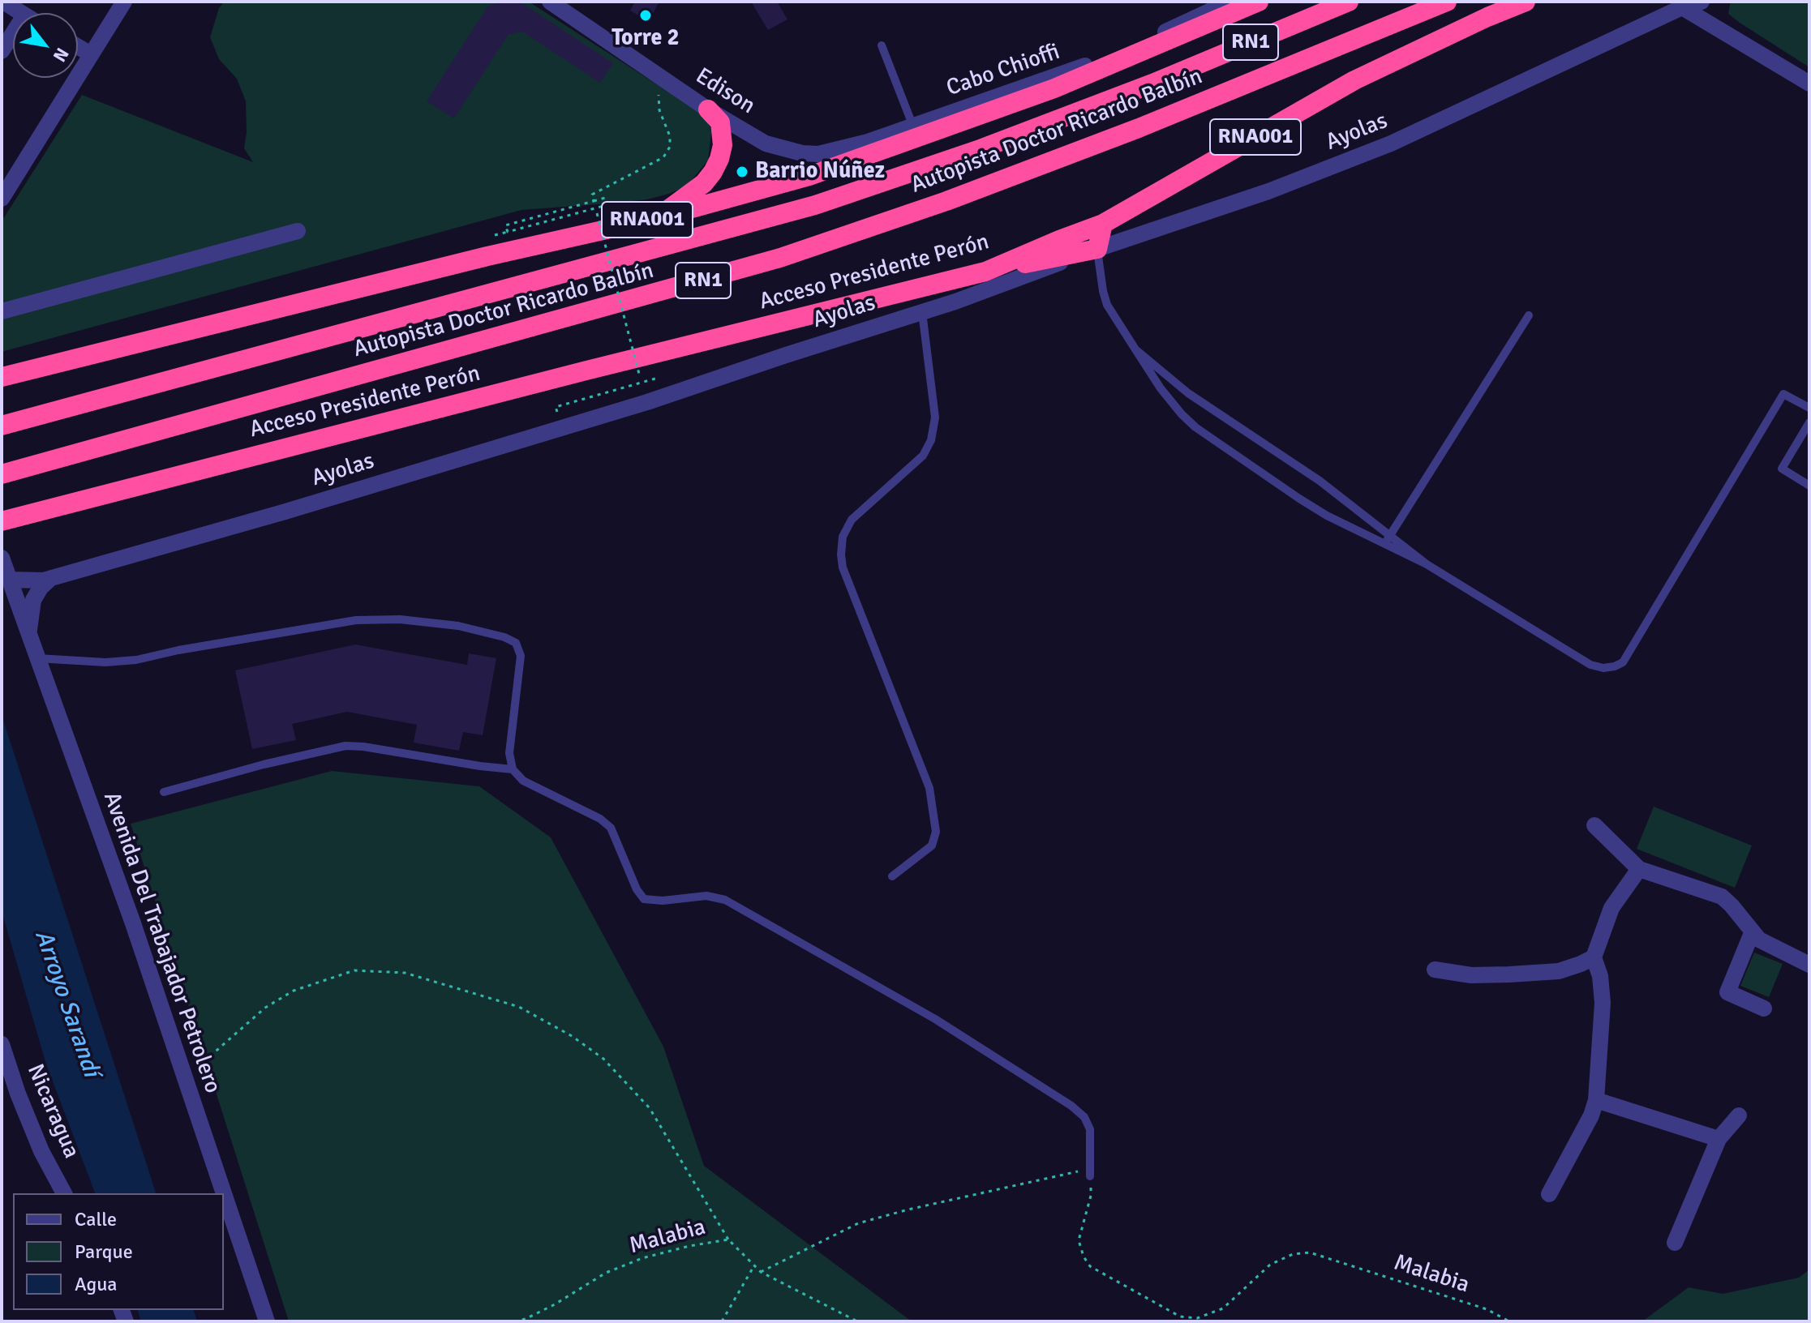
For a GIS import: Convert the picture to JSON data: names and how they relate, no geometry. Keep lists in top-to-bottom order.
{
  "streets": {
    "highway": [
      "RN1",
      "Autopista Doctor Ricardo Balbín",
      "RNA001",
      "Acceso Presidente Perón"
    ],
    "street": [
      "Cabo Chioffi",
      "Edison",
      "Ayolas",
      "Avenida Del Trabajador Petrolero",
      "Nicaragua"
    ],
    "path": ["Malabia"]
  },
  "crossings": [
    ["Cabo Chioffi", "Edison"],
    ["Ayolas", "Avenida Del Trabajador Petrolero"]
  ],
  "water": ["Arroyo Sarandí"],
  "places": ["Torre 2", "Barrio Núñez"],
  "legend": ["Calle", "Parque", "Agua"],
  "north": "bottom right"
}
